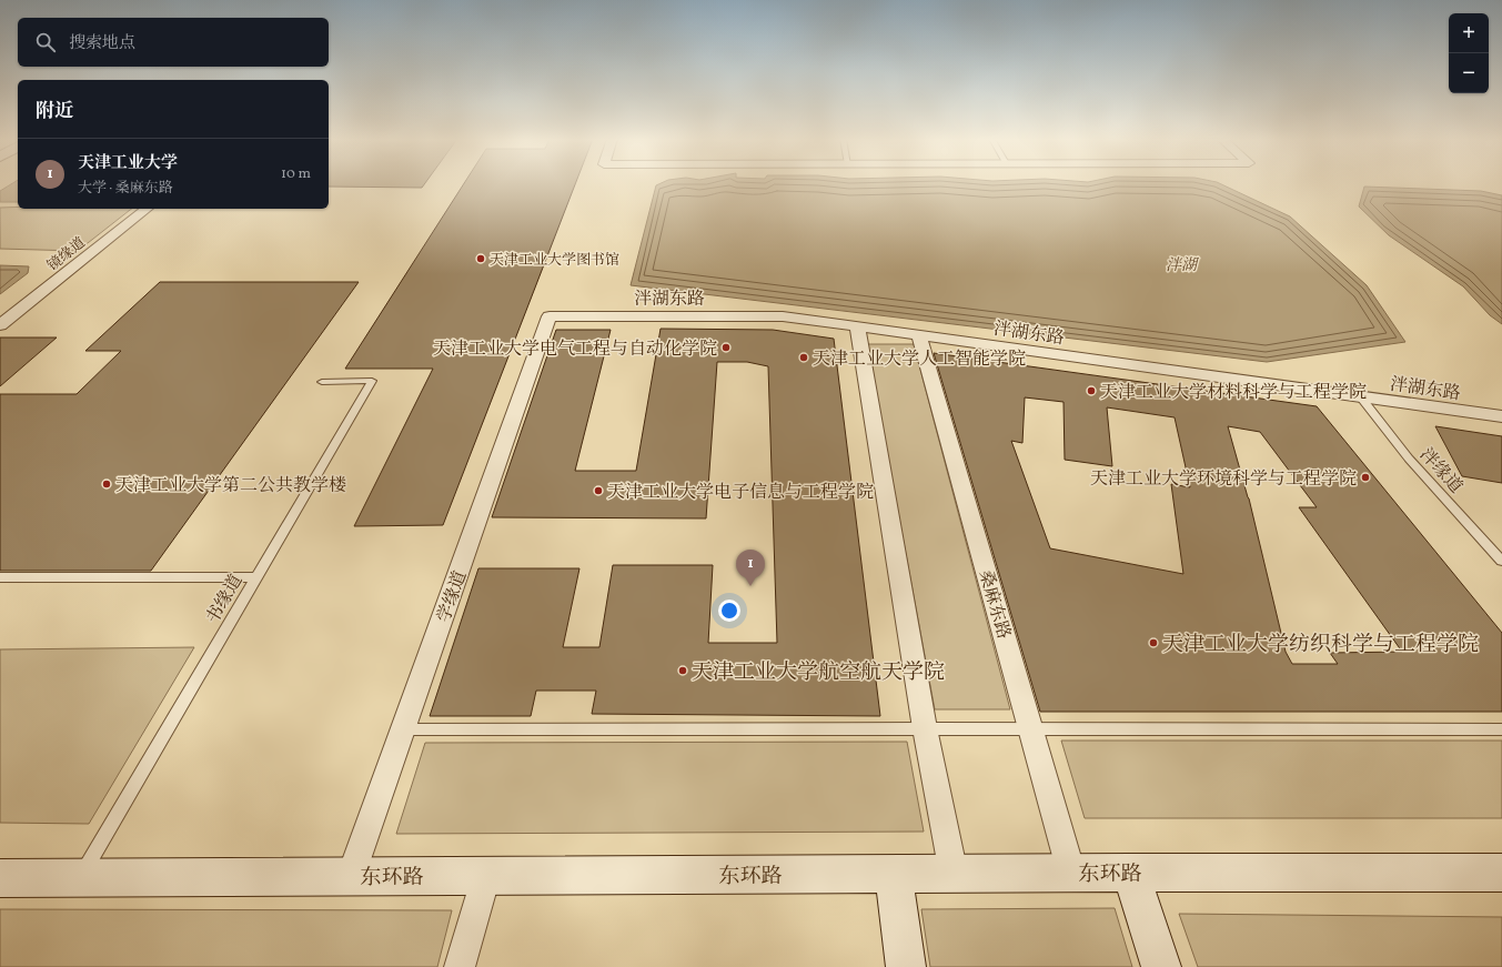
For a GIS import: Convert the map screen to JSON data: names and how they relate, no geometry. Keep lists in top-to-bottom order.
{
  "streets": {
    "street": [
      "镜缘道",
      "泮湖东路",
      "学缘道",
      "桑麻东路",
      "东环路"
    ],
    "lane": ["泮缘道", "书缘道"]
  },
  "crossings": [
    ["泮湖东路", "泮缘道"],
    ["泮湖东路", "学缘道"],
    ["泮湖东路", "桑麻东路"],
    ["学缘道", "东环路"],
    ["书缘道", "东环路"],
    ["桑麻东路", "东环路"]
  ],
  "water": ["泮湖"],
  "places": [
    "天津工业大学图书馆",
    "天津工业大学电气工程与自动化学院",
    "天津工业大学人工智能学院",
    "天津工业大学材料科学与工程学院",
    "天津工业大学环境科学与工程学院",
    "天津工业大学第二公共教学楼",
    "天津工业大学电子信息与工程学院",
    "天津工业大学纺织科学与工程学院",
    "天津工业大学航空航天学院"
  ],
  "page": {
    "map_buttons": ["+", "−"],
    "search": "搜索地点",
    "heading": "附近",
    "list": [
      {
        "mark": "1",
        "name": "天津工业大学",
        "note": "大学 · 桑麻东路",
        "value": "10 m"
      }
    ],
    "pins": "1"
  }
}
